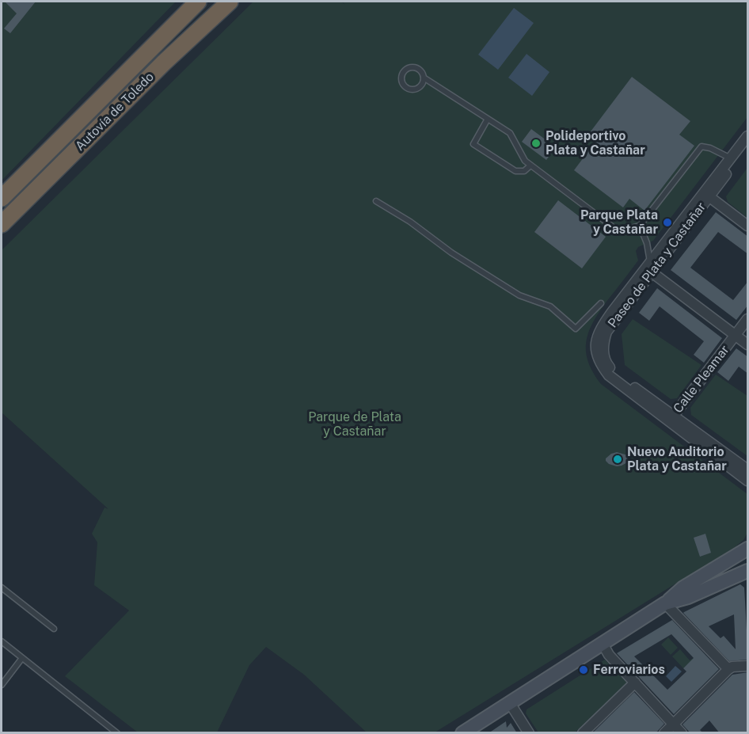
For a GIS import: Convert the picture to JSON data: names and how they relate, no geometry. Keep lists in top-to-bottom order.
{
  "streets": {
    "highway": ["Autovía de Toledo"],
    "street": ["Paseo de Plata y Castañar", "Calle Pleamar"]
  },
  "crossings": [
    ["Paseo de Plata y Castañar", "Calle Pleamar"]
  ],
  "parks": ["Parque de Plata y Castañar"],
  "places": [
    "Polideportivo Plata y Castañar",
    "Parque Plata y Castañar",
    "Nuevo Auditorio Plata y Castañar",
    "Ferroviarios"
  ]
}
